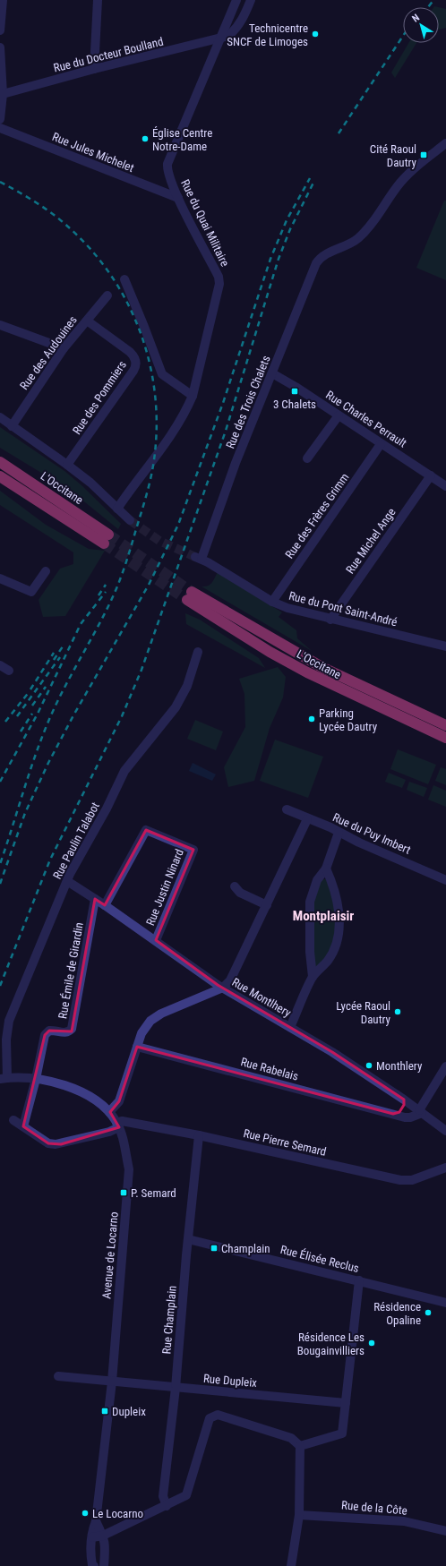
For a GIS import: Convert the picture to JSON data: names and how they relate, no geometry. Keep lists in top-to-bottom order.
{
  "streets": {
    "highway": ["L'Occitane"],
    "street": [
      "Rue du Docteur Boulland",
      "Rue Jules Michelet",
      "Rue du Quai Militaire",
      "Rue des Audouines",
      "Rue des Pommiers",
      "Rue des Trois Chalets",
      "Rue Charles Perrault",
      "Rue des Frères Grimm",
      "Rue Michel Ange",
      "Rue du Pont Saint-André",
      "Rue du Puy Imbert",
      "Rue Paulin Talabot",
      "Rue Justin Ninard",
      "Rue Émile de Girardin",
      "Rue Montlhery",
      "Rue Rabelais",
      "Rue Pierre Semard",
      "Avenue de Locarno",
      "Rue Élisée Reclus",
      "Rue Champlain",
      "Rue Dupleix",
      "Rue de la Côte"
    ]
  },
  "crossings": [
    ["Rue du Docteur Boulland", "Rue du Quai Militaire"],
    ["Rue Jules Michelet", "Rue du Quai Militaire"],
    ["Rue des Audouines", "Rue des Pommiers"],
    ["Rue des Trois Chalets", "Rue Charles Perrault"],
    ["Rue des Trois Chalets", "Rue du Pont Saint-André"],
    ["Rue Charles Perrault", "Rue des Frères Grimm"],
    ["Rue Charles Perrault", "Rue Michel Ange"],
    ["Rue des Frères Grimm", "Rue du Pont Saint-André"],
    ["Rue Michel Ange", "Rue du Pont Saint-André"],
    ["Rue Paulin Talabot", "Rue Montlhery"],
    ["Rue Paulin Talabot", "Avenue de Locarno"],
    ["Rue Justin Ninard", "Rue Montlhery"],
    ["Rue Émile de Girardin", "Rue Montlhery"],
    ["Rue Émile de Girardin", "Avenue de Locarno"],
    ["Rue Montlhery", "Rue Rabelais"],
    ["Rue Pierre Semard", "Avenue de Locarno"],
    ["Rue Pierre Semard", "Rue Champlain"],
    ["Avenue de Locarno", "Rue Dupleix"],
    ["Rue Élisée Reclus", "Rue Champlain"],
    ["Rue Champlain", "Rue Dupleix"]
  ],
  "districts": ["Montplaisir"],
  "places": {
    "other": [
      "Technicentre SNCF de Limoges",
      "Église Centre Notre-Dame",
      "Parking Lycée Dautry",
      "Lycée Raoul Dautry",
      "Monthlery",
      "Résidence Opaline",
      "Résidence Les Bougainvilliers",
      "Le Locarno"
    ],
    "transit": [
      "Cité Raoul Dautry",
      "3 Chalets",
      "P. Semard",
      "Champlain",
      "Dupleix"
    ]
  },
  "north": "top left"
}
